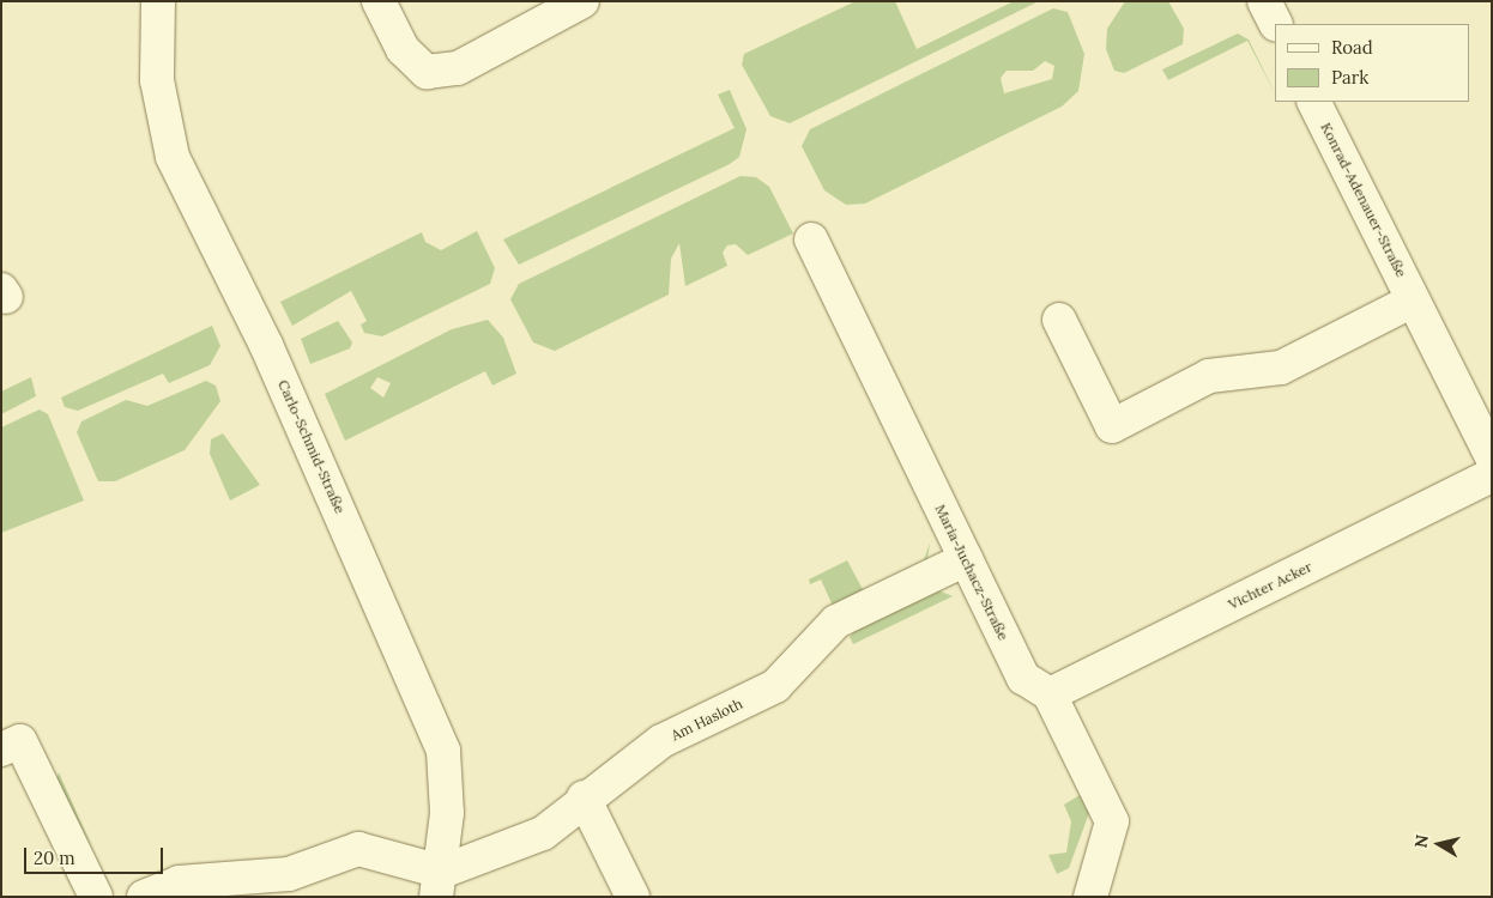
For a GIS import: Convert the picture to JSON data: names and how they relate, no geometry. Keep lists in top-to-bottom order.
{
  "streets": {
    "street": [
      "Konrad-Adenauer-Straße",
      "Carlo-Schmid-Straße",
      "Maria-Juchacz-Straße",
      "Vichter Acker",
      "Am Hasloth"
    ]
  },
  "crossings": [
    ["Carlo-Schmid-Straße", "Am Hasloth"],
    ["Maria-Juchacz-Straße", "Vichter Acker"],
    ["Maria-Juchacz-Straße", "Am Hasloth"]
  ],
  "legend": ["Road", "Park"],
  "scale_bar": "20 m",
  "north": "left"
}
